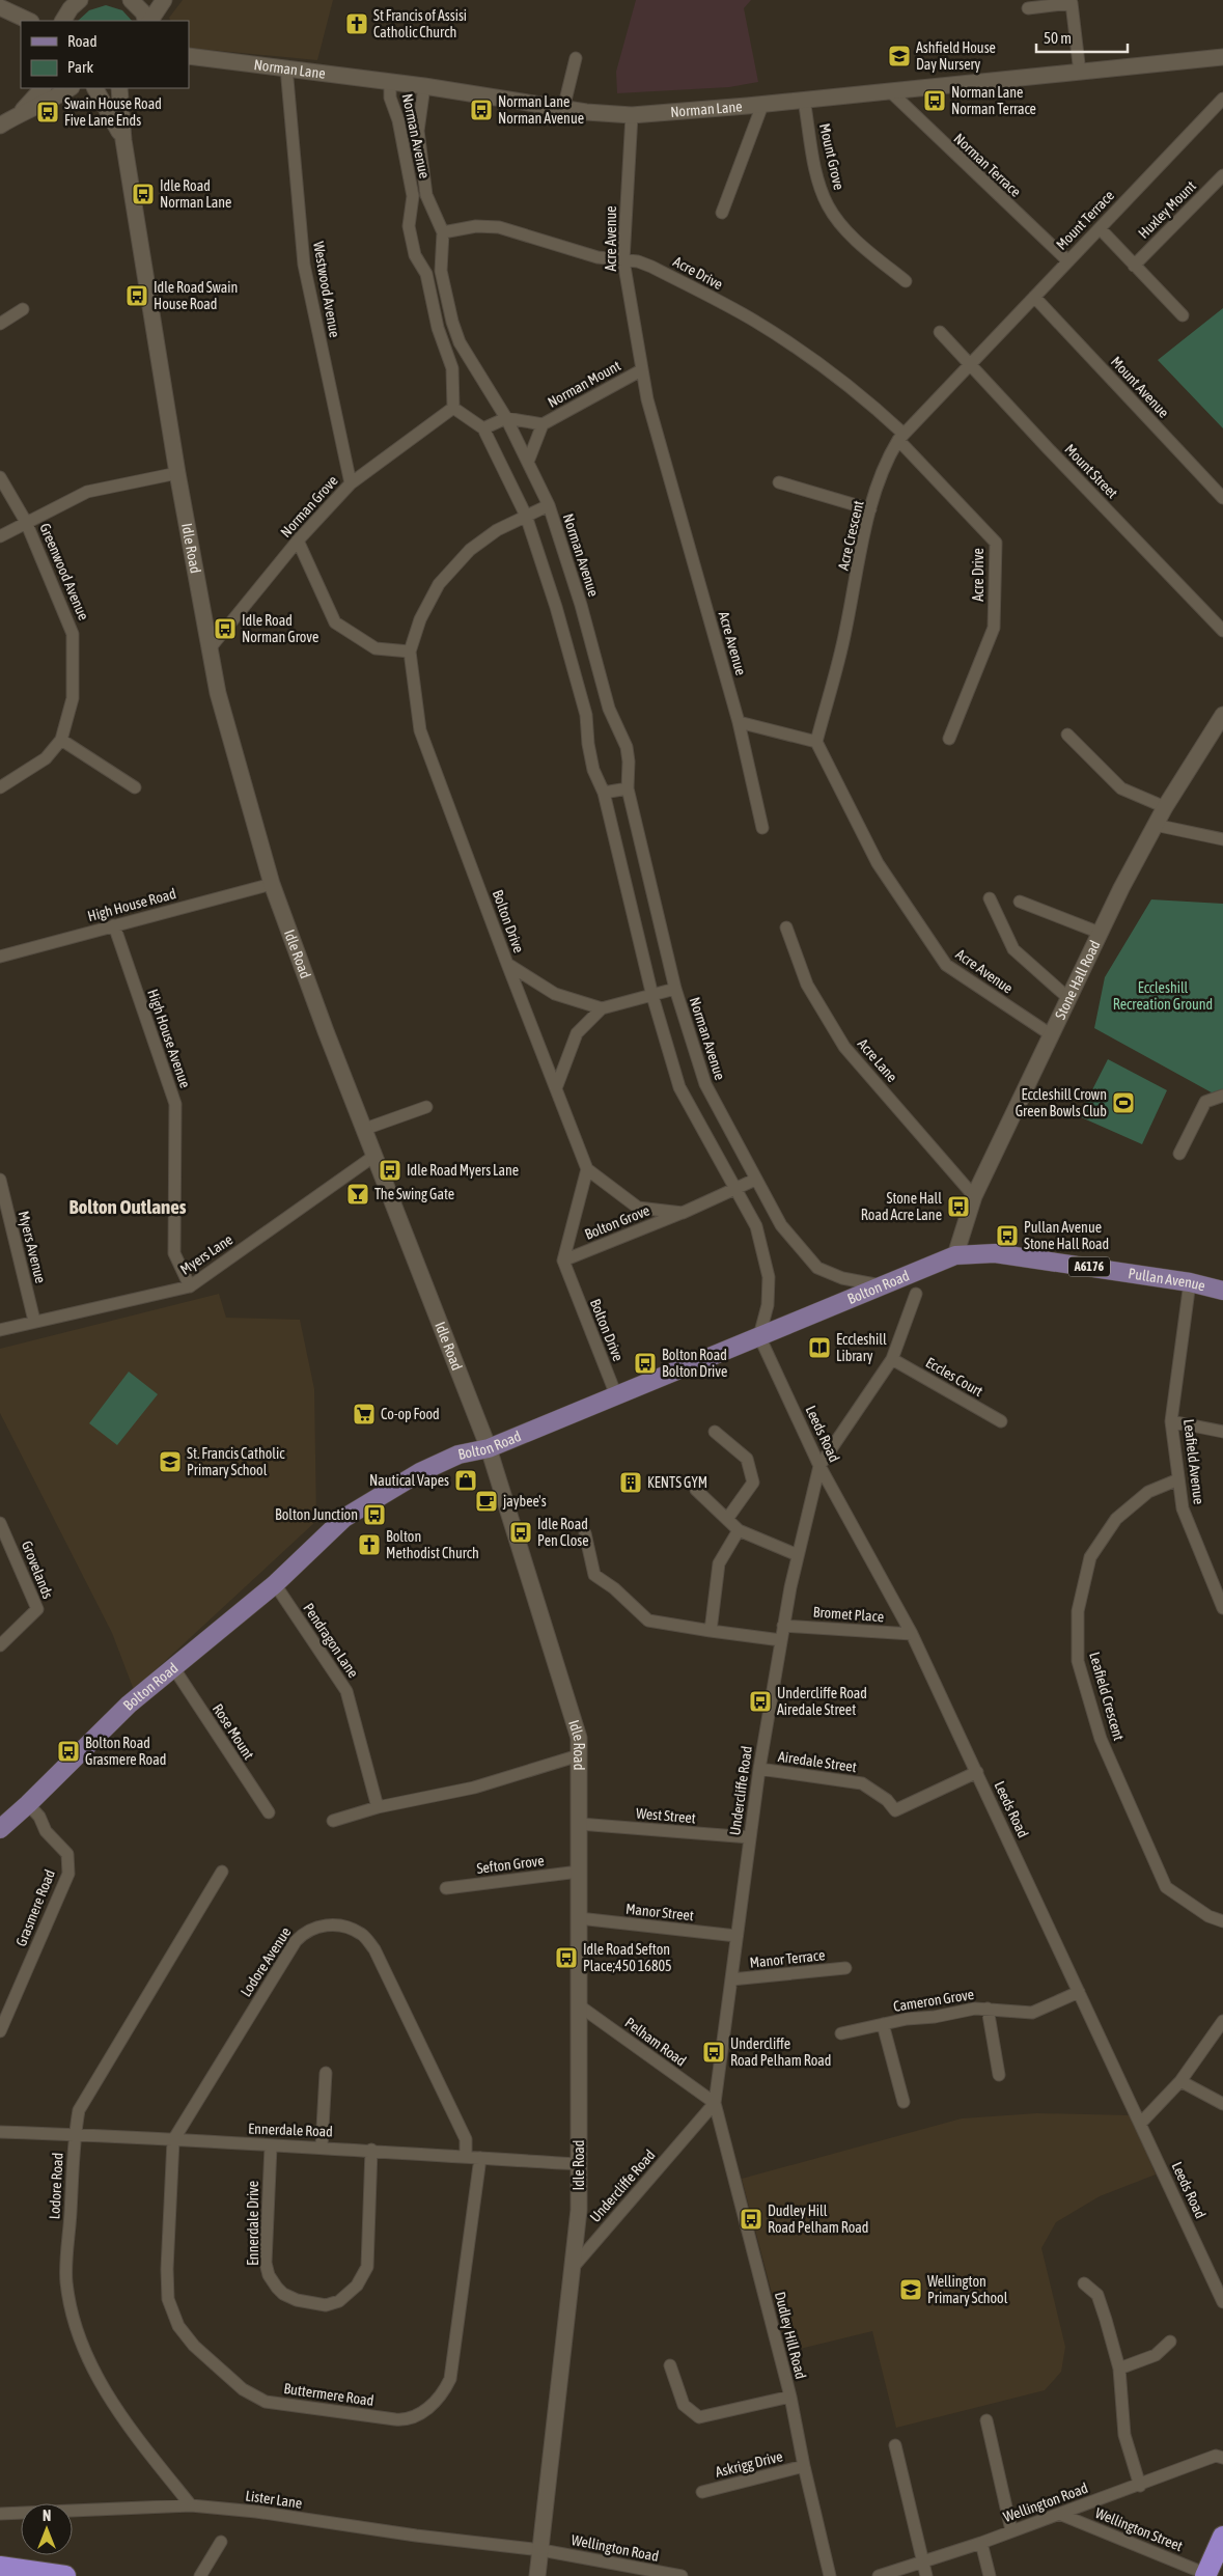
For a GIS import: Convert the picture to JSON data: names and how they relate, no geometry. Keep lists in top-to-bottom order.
{
  "streets": {
    "main road": ["A6176", "Pullan Avenue", "Bolton Road"],
    "street": [
      "Norman Lane",
      "Norman Avenue",
      "Mount Grove",
      "Norman Terrace",
      "Huxley Mount",
      "Mount Terrace",
      "Acre Avenue",
      "Acre Drive",
      "Westwood Avenue",
      "Norman Mount",
      "Mount Avenue",
      "Mount Street",
      "Norman Grove",
      "Acre Crescent",
      "Idle Road",
      "Greenwood Avenue",
      "High House Road",
      "Bolton Drive",
      "Stone Hall Road",
      "High House Avenue",
      "Acre Lane",
      "Bolton Grove",
      "Myers Avenue",
      "Myers Lane",
      "Eccles Court",
      "Leeds Road",
      "Leafield Avenue",
      "Grovelands",
      "Bromet Place",
      "Pendragon Lane",
      "Leafield Crescent",
      "Rose Mount",
      "Airedale Street",
      "Undercliffe Road",
      "West Street",
      "Sefton Grove",
      "Grasmere Road",
      "Manor Street",
      "Manor Terrace",
      "Lodore Avenue",
      "Cameron Grove",
      "Pelham Road",
      "Ennerdale Road",
      "Lodore Road",
      "Ennerdale Drive",
      "Dudley Hill Road",
      "Buttermere Road",
      "Askrigg Drive",
      "Lister Lane",
      "Wellington Road",
      "Wellington Street"
    ]
  },
  "crossings": [
    ["Norman Lane", "Norman Avenue"],
    ["Norman Lane", "Mount Grove"],
    ["Norman Lane", "Norman Terrace"],
    ["Norman Lane", "Acre Avenue"],
    ["Norman Lane", "Westwood Avenue"],
    ["Norman Avenue", "Acre Drive"],
    ["Norman Avenue", "Norman Mount"],
    ["Norman Avenue", "Norman Grove"],
    ["Norman Avenue", "Bolton Drive"],
    ["Norman Avenue", "Bolton Grove"],
    ["Norman Avenue", "Bolton Road"],
    ["Norman Terrace", "Mount Terrace"],
    ["Mount Terrace", "Mount Avenue"],
    ["Mount Terrace", "Mount Street"],
    ["Mount Terrace", "Acre Crescent"],
    ["Acre Avenue", "Acre Drive"],
    ["Acre Avenue", "Norman Mount"],
    ["Acre Avenue", "Acre Crescent"],
    ["Acre Avenue", "Stone Hall Road"],
    ["Acre Drive", "Acre Crescent"],
    ["Westwood Avenue", "Norman Grove"],
    ["Mount Street", "Acre Crescent"],
    ["Norman Grove", "Idle Road"],
    ["Idle Road", "High House Road"],
    ["Idle Road", "Myers Lane"],
    ["Idle Road", "Bolton Road"],
    ["Idle Road", "Undercliffe Road"],
    ["Idle Road", "West Street"],
    ["Idle Road", "Sefton Grove"],
    ["Idle Road", "Manor Street"],
    ["Idle Road", "Pelham Road"],
    ["Idle Road", "Ennerdale Road"],
    ["Idle Road", "Lister Lane"],
    ["Idle Road", "Wellington Road"],
    ["High House Road", "High House Avenue"],
    ["Bolton Drive", "Bolton Grove"],
    ["Bolton Drive", "Bolton Road"],
    ["Stone Hall Road", "Acre Lane"],
    ["Stone Hall Road", "Pullan Avenue"],
    ["Stone Hall Road", "Bolton Road"],
    ["High House Avenue", "Myers Lane"],
    ["Myers Avenue", "Myers Lane"],
    ["Pullan Avenue", "Bolton Road"],
    ["Pullan Avenue", "Leafield Avenue"],
    ["Bolton Road", "Leeds Road"],
    ["Bolton Road", "Pendragon Lane"],
    ["Bolton Road", "Rose Mount"],
    ["Bolton Road", "Grasmere Road"],
    ["Eccles Court", "Undercliffe Road"],
    ["Leeds Road", "Bromet Place"],
    ["Leeds Road", "Airedale Street"],
    ["Leeds Road", "Undercliffe Road"],
    ["Leeds Road", "Cameron Grove"],
    ["Leafield Avenue", "Leafield Crescent"],
    ["Bromet Place", "Undercliffe Road"],
    ["Airedale Street", "Undercliffe Road"],
    ["Undercliffe Road", "West Street"],
    ["Undercliffe Road", "Manor Street"],
    ["Undercliffe Road", "Manor Terrace"],
    ["Undercliffe Road", "Pelham Road"],
    ["Undercliffe Road", "Dudley Hill Road"],
    ["Lodore Avenue", "Ennerdale Road"],
    ["Lodore Avenue", "Buttermere Road"],
    ["Pelham Road", "Dudley Hill Road"],
    ["Ennerdale Road", "Lodore Road"],
    ["Ennerdale Road", "Ennerdale Drive"],
    ["Ennerdale Road", "Buttermere Road"],
    ["Lodore Road", "Lister Lane"],
    ["Dudley Hill Road", "Askrigg Drive"],
    ["Lister Lane", "Wellington Road"],
    ["Wellington Road", "Wellington Street"]
  ],
  "districts": ["Bolton Outlanes"],
  "parks": ["Eccleshill Recreation Ground"],
  "places": {
    "church": ["St Francis of Assisi Catholic Church", "Bolton Methodist Church"],
    "school or university": ["Ashfield House Day Nursery", "St. Francis Catholic Primary School", "Wellington Primary School"],
    "bus stop": [
      "Norman Lane Norman Terrace",
      "Norman Lane Norman Avenue",
      "Swain House Road Five Lane Ends",
      "Idle Road Norman Lane",
      "Idle Road Swain House Road",
      "Idle Road Norman Grove",
      "Idle Road Myers Lane",
      "Stone Hall Road Acre Lane",
      "Pullan Avenue Stone Hall Road",
      "Bolton Road Bolton Drive",
      "Bolton Junction",
      "Idle Road Pen Close",
      "Undercliffe Road Airedale Street",
      "Bolton Road Grasmere Road",
      "Idle Road Sefton Place;450 16805",
      "Undercliffe Road Pelham Road",
      "Dudley Hill Road Pelham Road"
    ],
    "sports": ["Eccleshill Crown Green Bowls Club"],
    "bar": ["The Swing Gate"],
    "library": ["Eccleshill Library"],
    "supermarket": ["Co-op Food"],
    "shop": ["Nautical Vapes"],
    "building": ["KENTS GYM"],
    "cafe": ["jaybee's"]
  },
  "legend": ["Road", "Park"],
  "scale_bar": "50 m",
  "north": "top"
}
